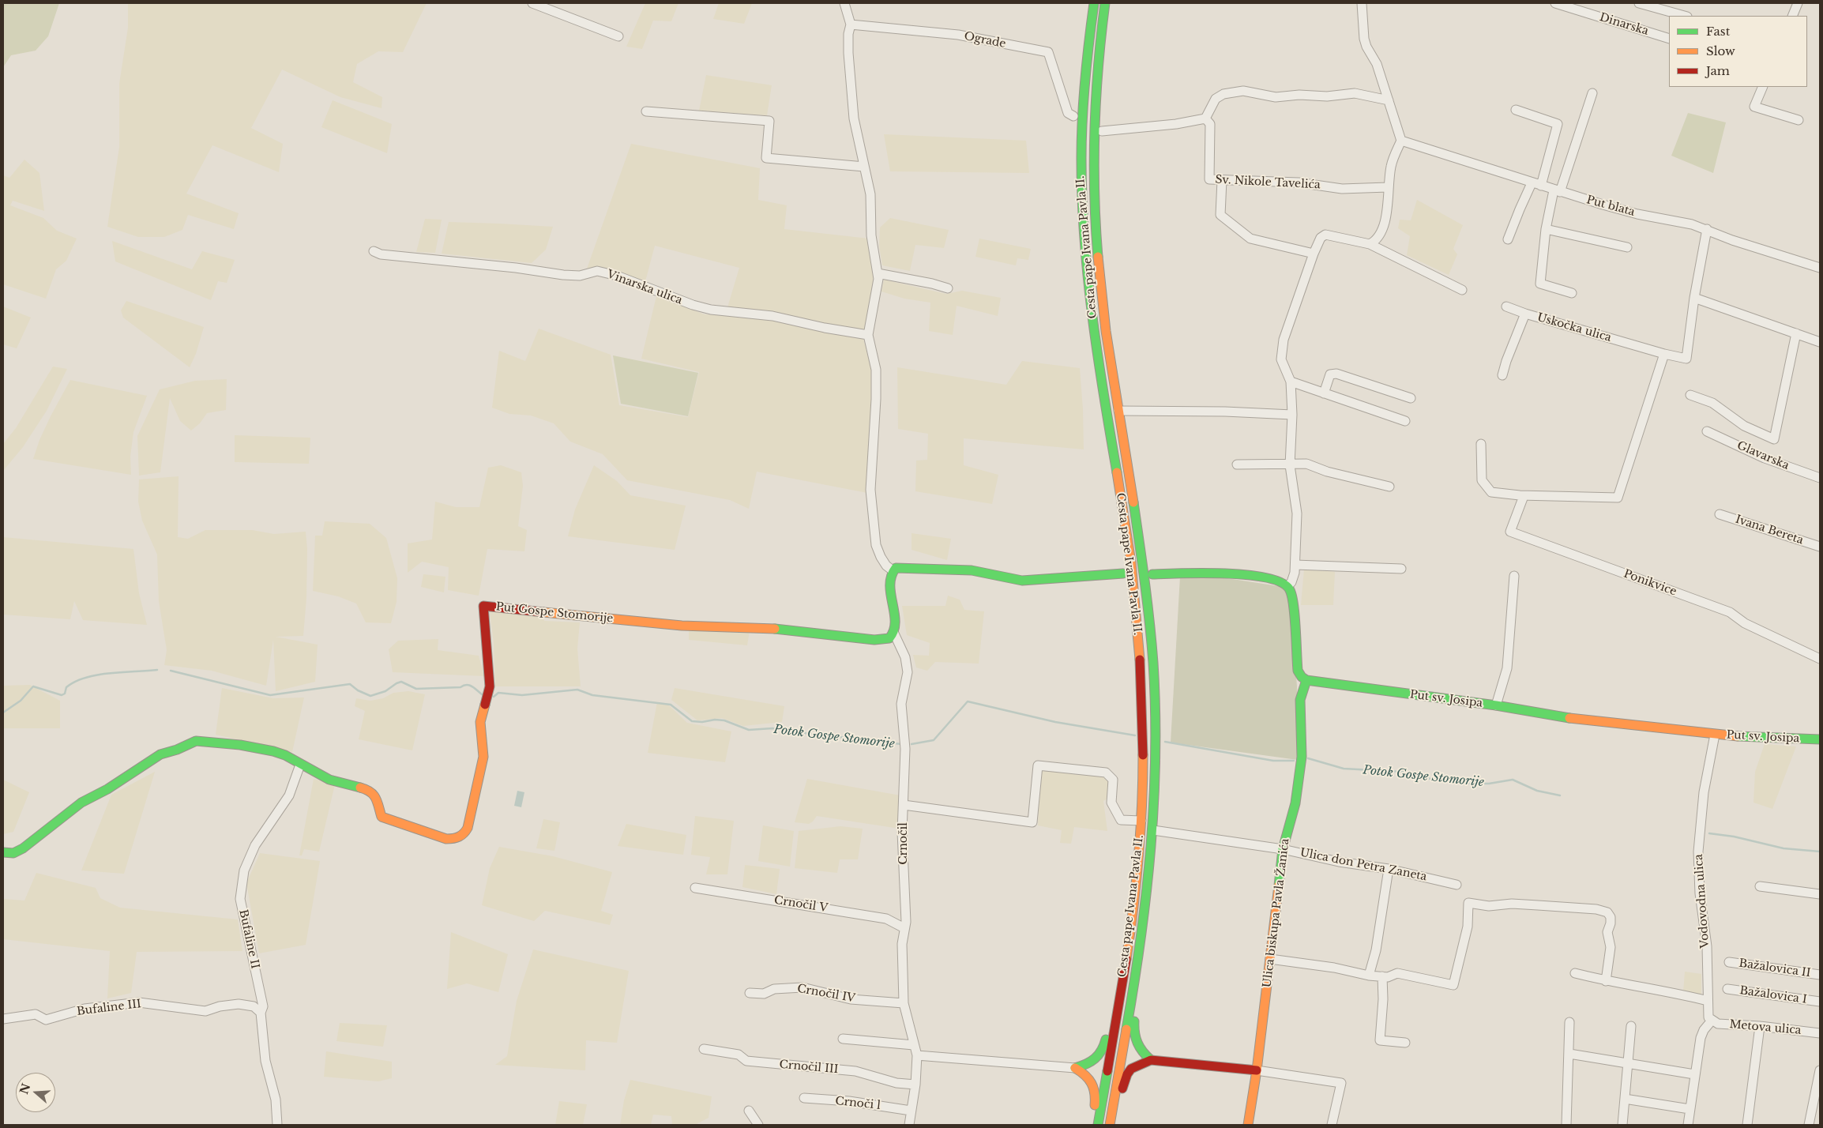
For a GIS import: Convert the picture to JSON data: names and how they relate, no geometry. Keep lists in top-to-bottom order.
{
  "streets": {
    "main road": [
      "Cesta pape Ivana Pavla II.",
      "Put Gospe Stomorije",
      "Put sv. Josipa",
      "Ulica biskupa Pavla Žanića"
    ],
    "street": [
      "Dinarska",
      "Ograde",
      "Sv. Nikole Tavelića",
      "Put blata",
      "Vinarska ulica",
      "Uskočka ulica",
      "Glavarska",
      "Ivana Bereta",
      "Ponikvice",
      "Crnočil",
      "Ulica don Petra Zaneta",
      "Vodovodna ulica",
      "Crnočil V",
      "Bufaline II",
      "Bažalovica II",
      "Crnočil IV",
      "Bažalovica I",
      "Bufaline III",
      "Metova ulica",
      "Crnočil III",
      "Crnoči l"
    ]
  },
  "crossings": [
    ["Cesta pape Ivana Pavla II.", "Ulica don Petra Zaneta"],
    ["Put Gospe Stomorije", "Crnočil"],
    ["Put Gospe Stomorije", "Bufaline II"],
    ["Put sv. Josipa", "Vodovodna ulica"],
    ["Put sv. Josipa", "Ulica biskupa Pavla Žanića"],
    ["Crnočil", "Crnočil V"],
    ["Crnočil", "Crnočil IV"],
    ["Ulica don Petra Zaneta", "Ulica biskupa Pavla Žanića"],
    ["Vodovodna ulica", "Metova ulica"],
    ["Bufaline II", "Bufaline III"]
  ],
  "water": ["Potok Gospe Stomorije"],
  "legend": ["Fast", "Slow", "Jam"],
  "north": "left"
}
